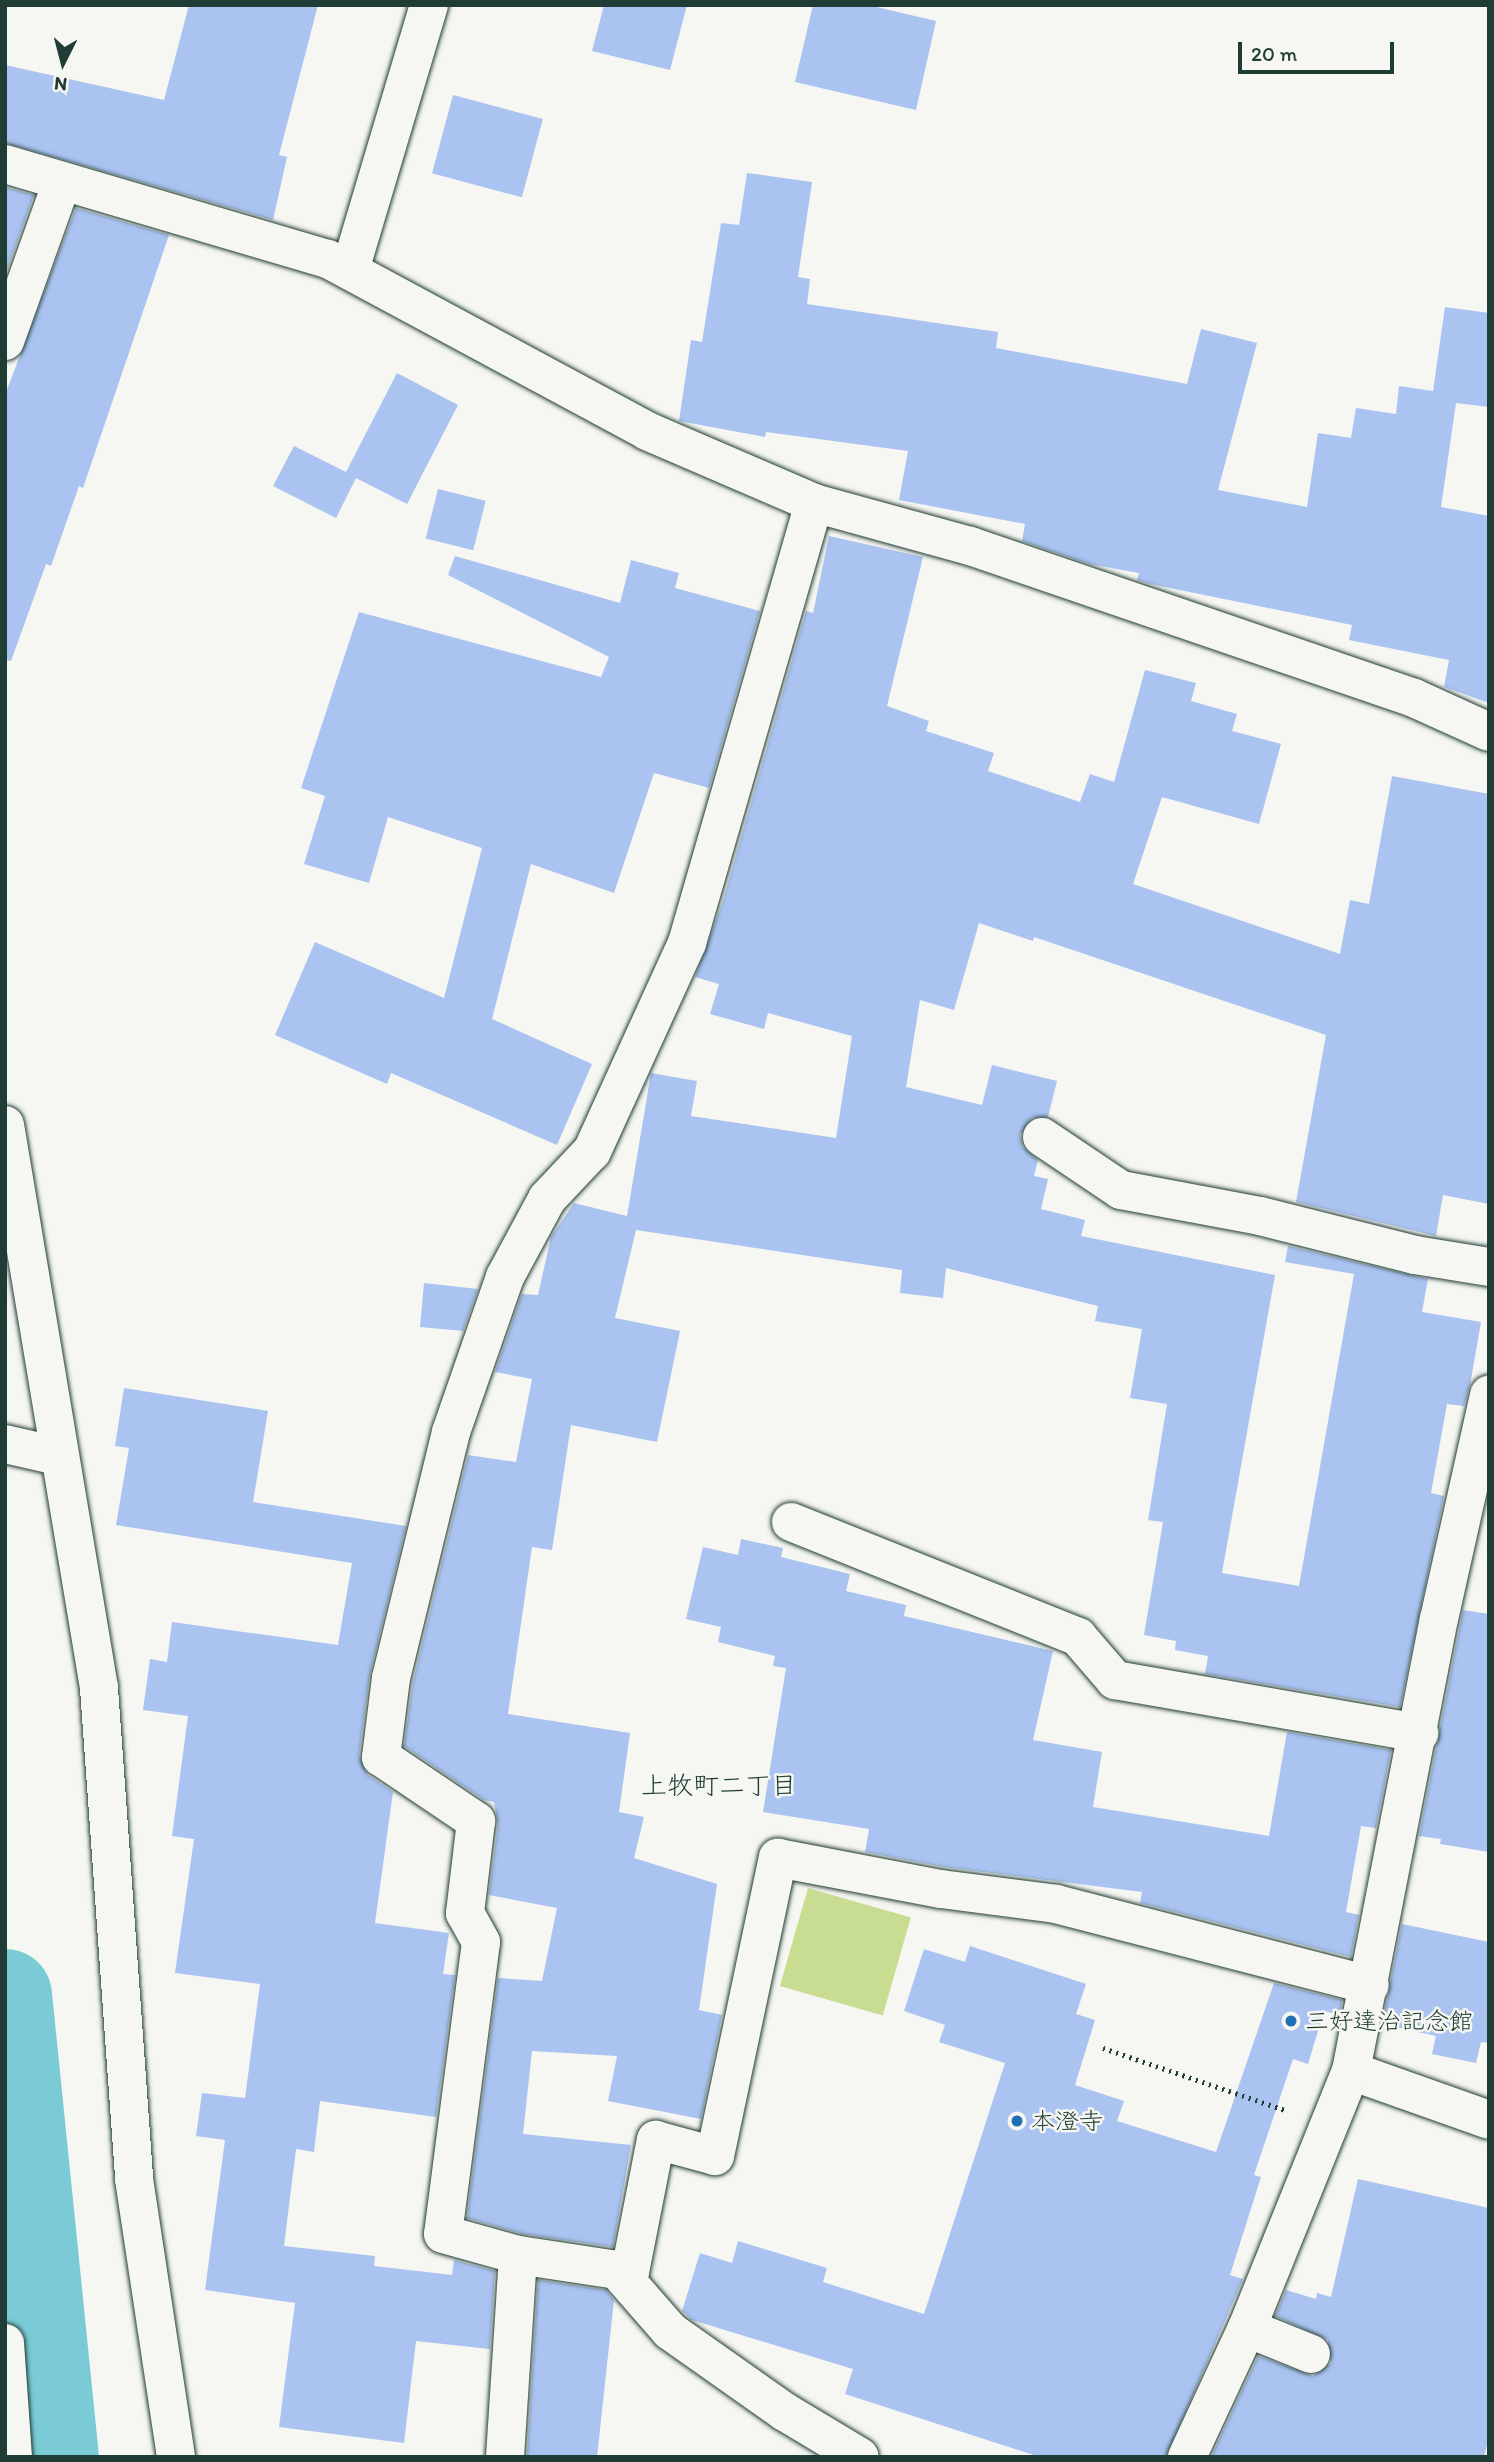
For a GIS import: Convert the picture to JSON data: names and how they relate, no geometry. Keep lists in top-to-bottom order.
{
  "districts": ["上牧町二丁目"],
  "places": ["三好達治記念館", "本澄寺"],
  "scale_bar": "20 m",
  "north": "bottom"
}
